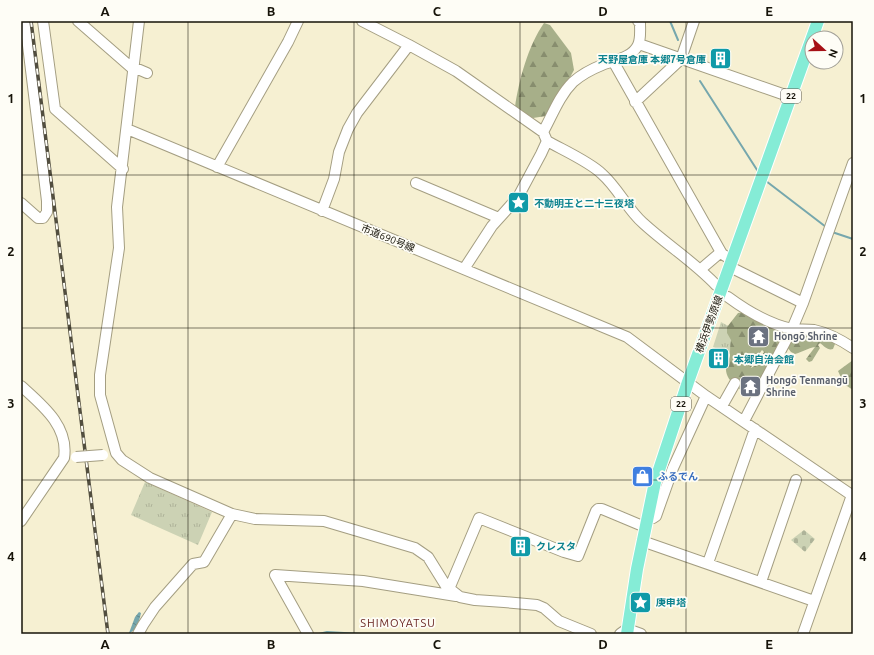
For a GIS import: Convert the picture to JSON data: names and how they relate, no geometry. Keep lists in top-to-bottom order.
{
  "streets": {
    "main road": ["22", "横浜伊勢原線"],
    "street": ["市道690号線"]
  },
  "crossings": [
    ["市道690号線", "横浜伊勢原線"]
  ],
  "districts": ["SHIMOYATSU"],
  "places": {
    "building": ["天野屋倉庫 本郷7号倉庫", "本郷自治会館", "クレスタ"],
    "place": ["不動明王と二十三夜塔", "庚申塔"],
    "temple": ["Hongō Shrine", "Hongō Tenmangū Shrine"],
    "shop": ["ふるでん"]
  },
  "north": "right",
  "grid": {
    "columns": [
      "A",
      "B",
      "C",
      "D",
      "E"
    ],
    "rows": [
      "1",
      "2",
      "3",
      "4"
    ]
  }
}
